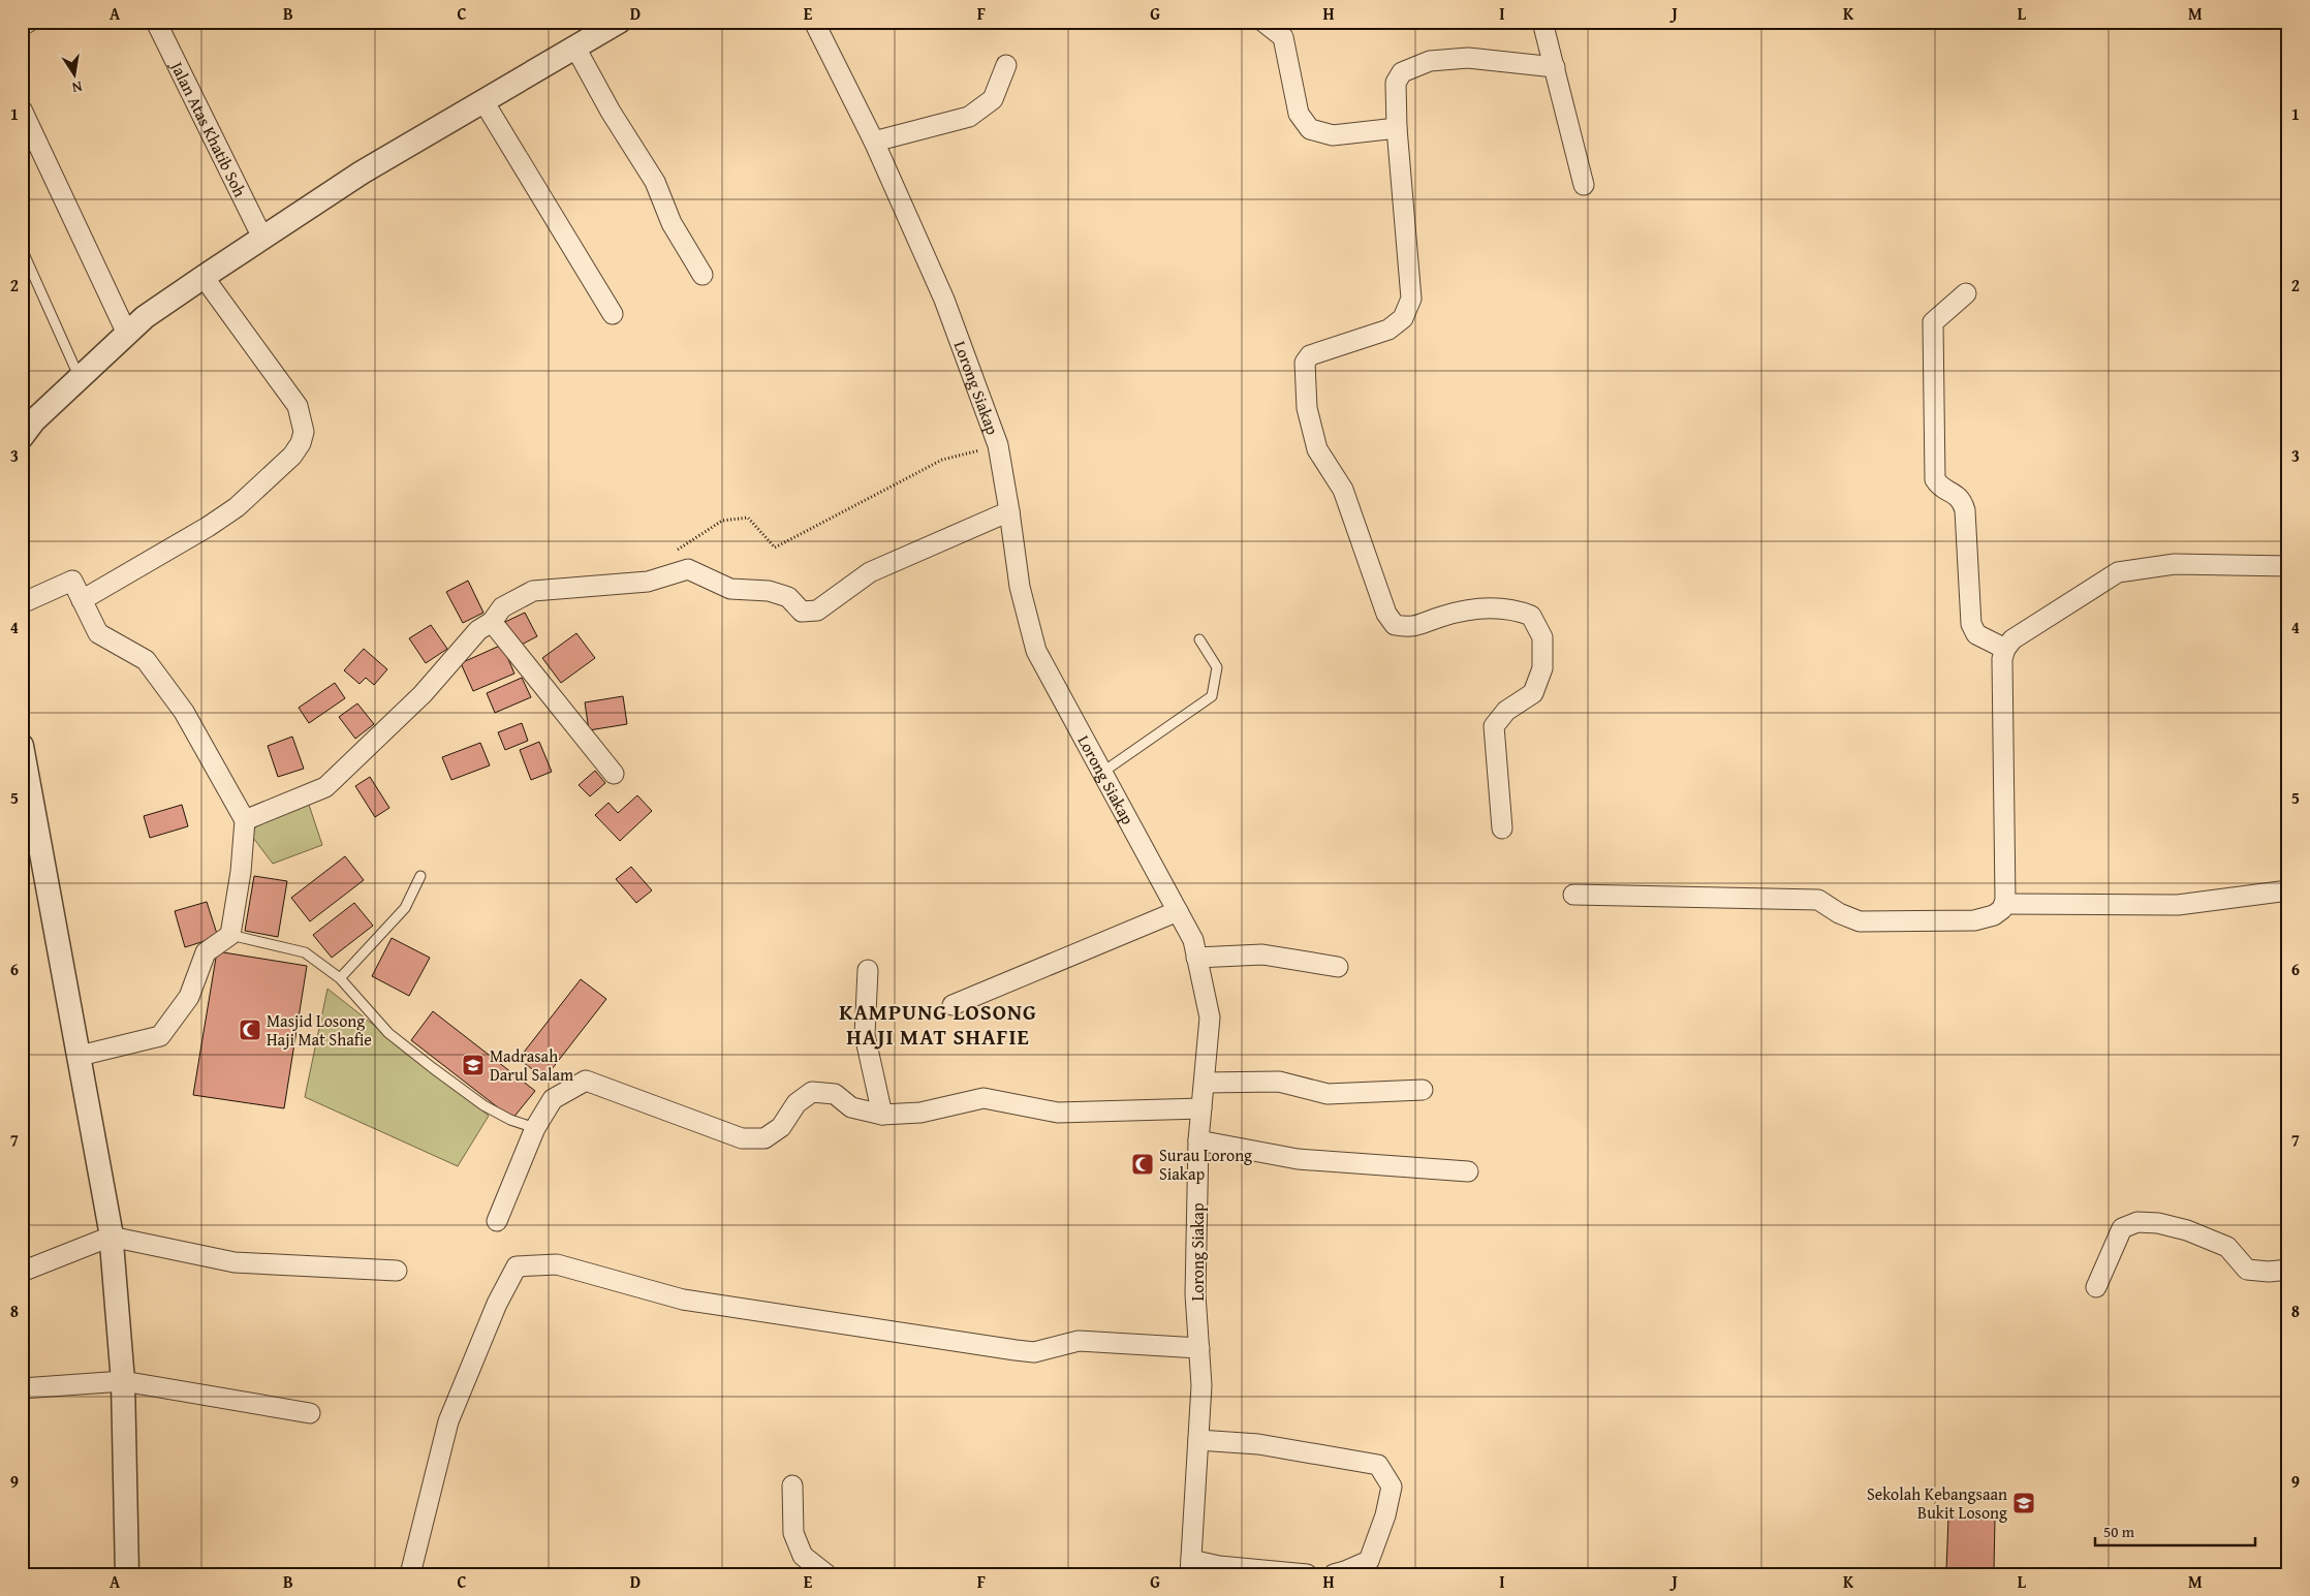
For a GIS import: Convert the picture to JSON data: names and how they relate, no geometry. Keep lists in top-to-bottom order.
{
  "streets": {
    "street": ["Jalan Atas Khatib Soh", "Lorong Siakap"]
  },
  "districts": ["KAMPUNG LOSONG HAJI MAT SHAFIE"],
  "places": {
    "mosque": ["Masjid Losong Haji Mat Shafie", "Surau Lorong Siakap"],
    "school or university": ["Madrasah Darul Salam", "Sekolah Kebangsaan Bukit Losong"]
  },
  "scale_bar": "50 m",
  "north": "bottom",
  "grid": {
    "columns": [
      "A",
      "B",
      "C",
      "D",
      "E",
      "F",
      "G",
      "H",
      "I",
      "J",
      "K",
      "L",
      "M"
    ],
    "rows": [
      "1",
      "2",
      "3",
      "4",
      "5",
      "6",
      "7",
      "8",
      "9"
    ]
  }
}
